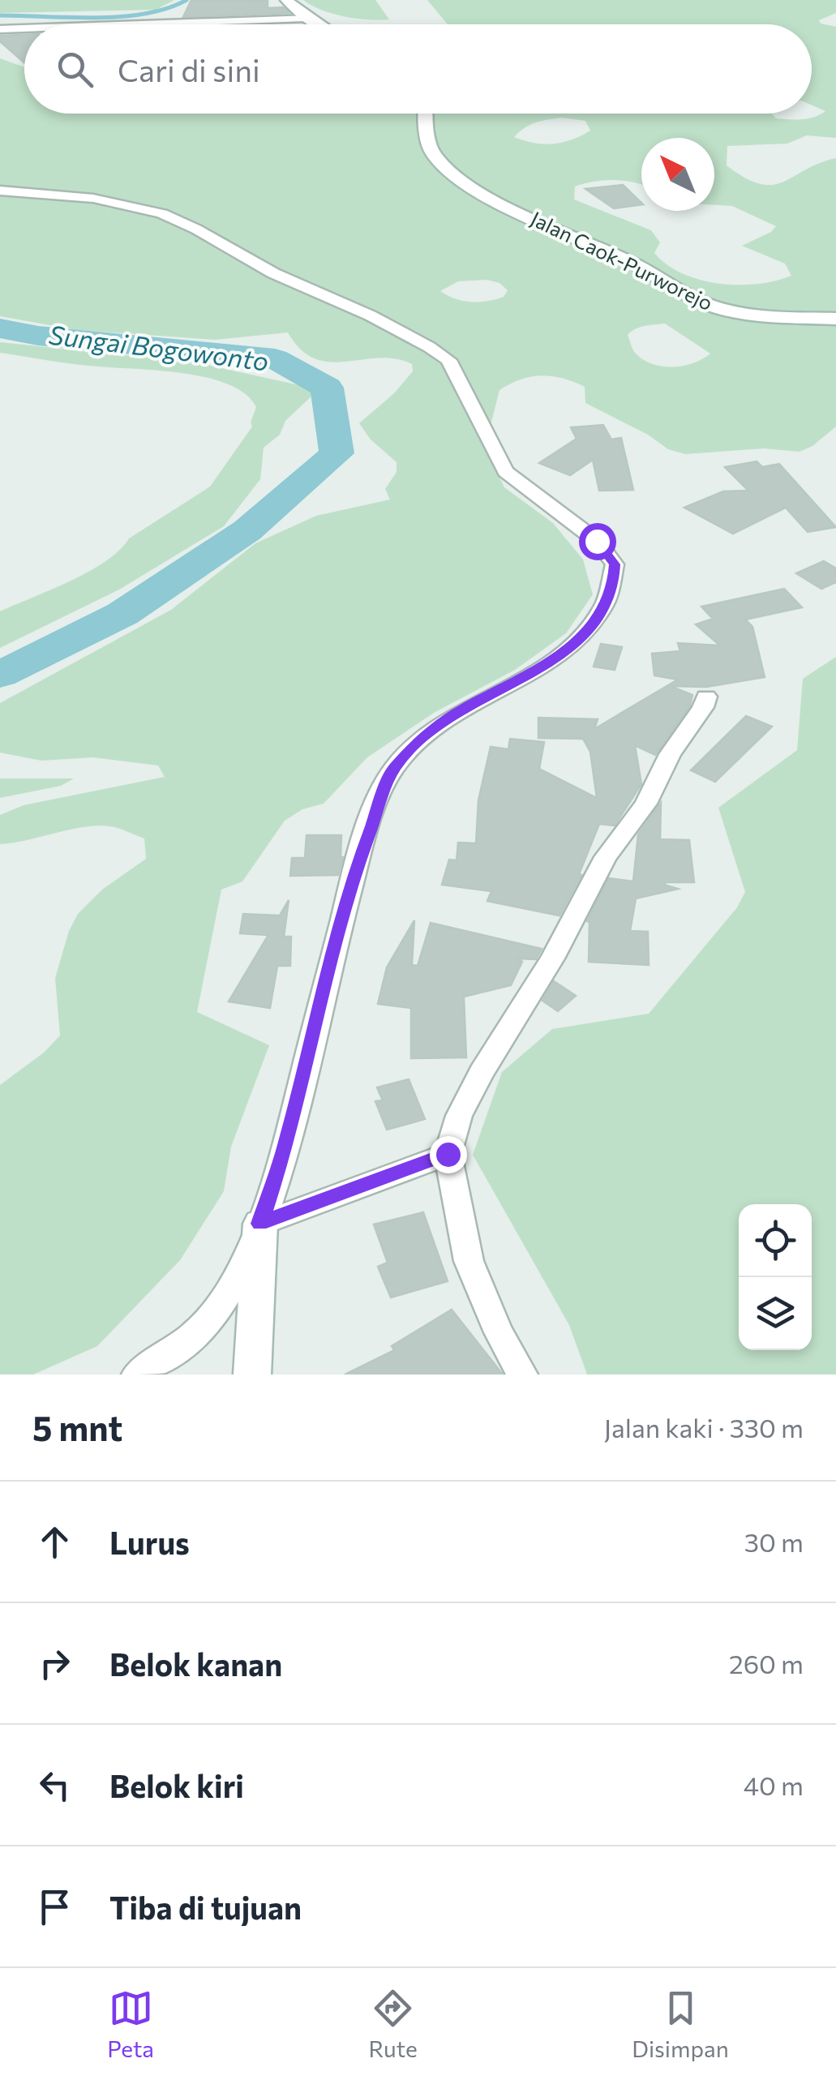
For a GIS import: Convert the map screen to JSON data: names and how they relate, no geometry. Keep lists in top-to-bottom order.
{
  "streets": {
    "street": ["Jalan Caok-Purworejo"]
  },
  "water": ["Sungai Bogowonto"],
  "north": "top left",
  "page": {
    "search": "Cari di sini",
    "heading": ["5 mnt", "Jalan kaki · 330 m"],
    "list": [
      ["Lurus", "30 m"],
      ["Belok kanan", "260 m"],
      ["Belok kiri", "40 m"],
      "Tiba di tujuan"
    ],
    "nav": ["Peta", "Rute", "Disimpan"]
  }
}
